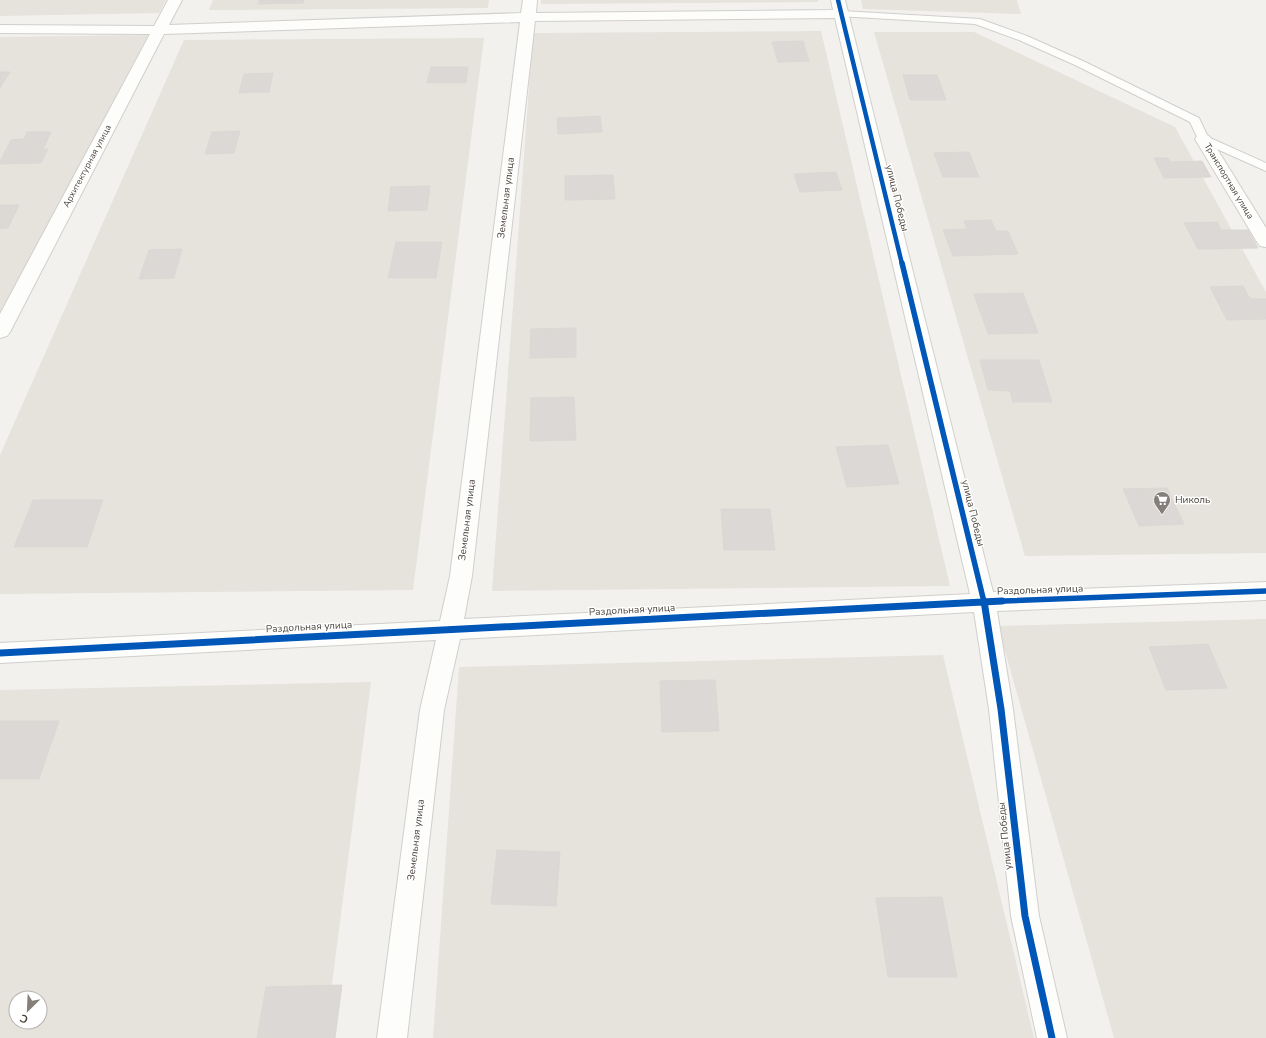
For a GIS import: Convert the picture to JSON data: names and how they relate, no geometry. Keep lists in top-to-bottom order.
{
  "streets": {
    "street": [
      "Архитектурная улица",
      "Транспортная улица",
      "Земельная улица",
      "улица Победы",
      "Раздольная улица"
    ]
  },
  "crossings": [
    ["Земельная улица", "Раздольная улица"],
    ["улица Победы", "Раздольная улица"]
  ],
  "places": {
    "supermarket": ["Николь"]
  },
  "north": "bottom left"
}
